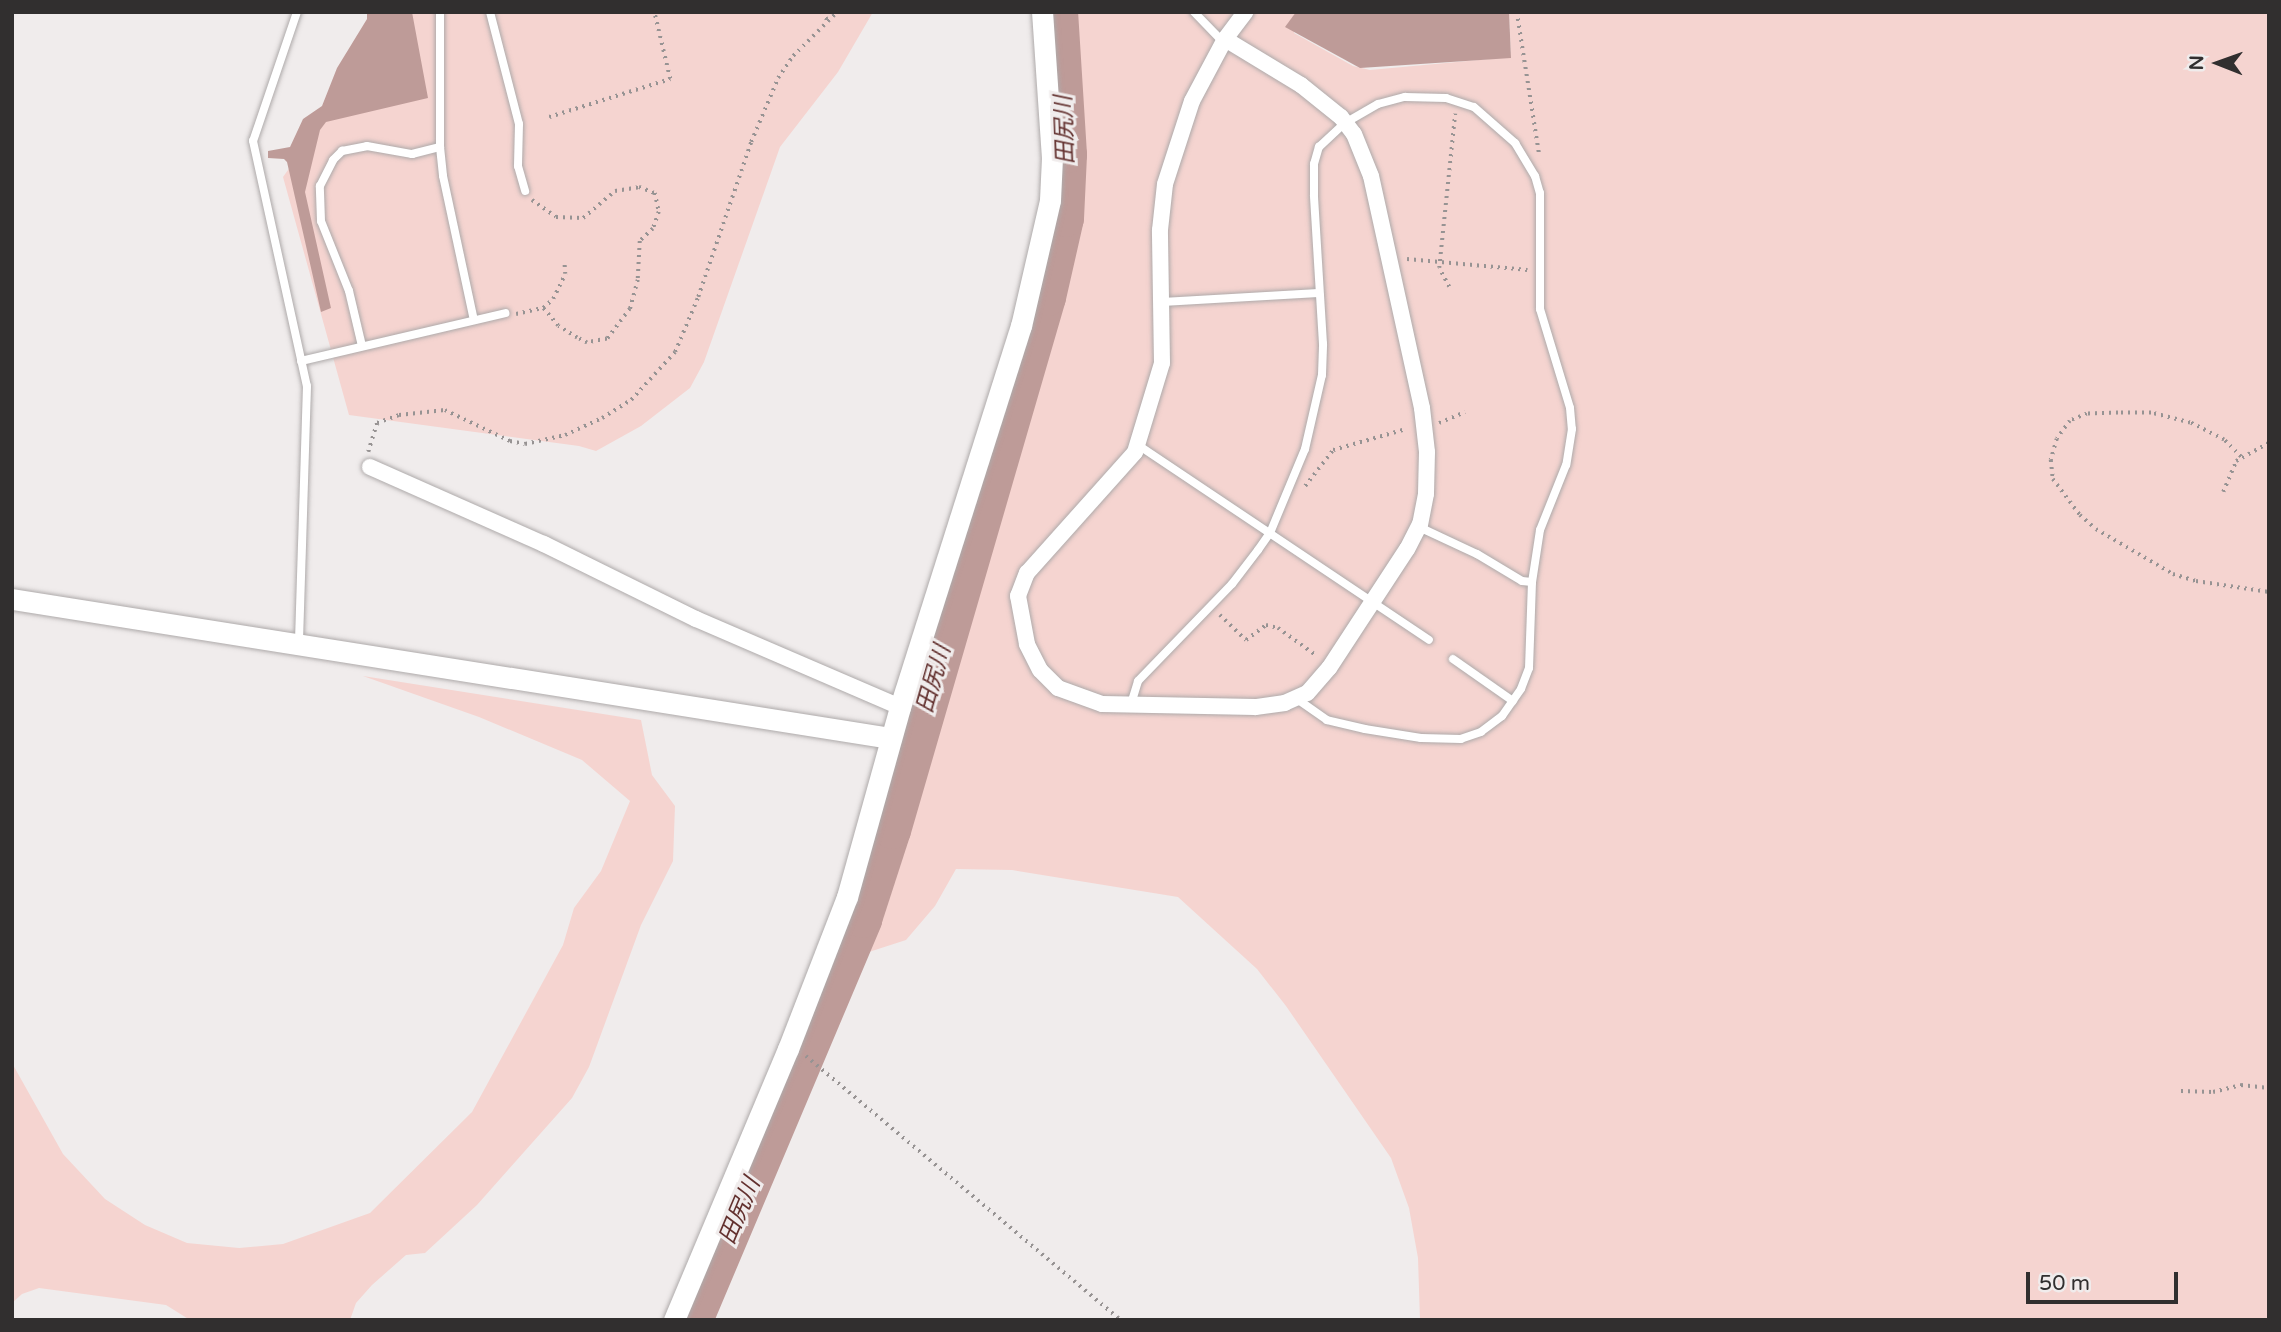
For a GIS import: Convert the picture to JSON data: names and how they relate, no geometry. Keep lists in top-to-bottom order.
{
  "water": ["田尻川"],
  "scale_bar": "50 m",
  "north": "left"
}
